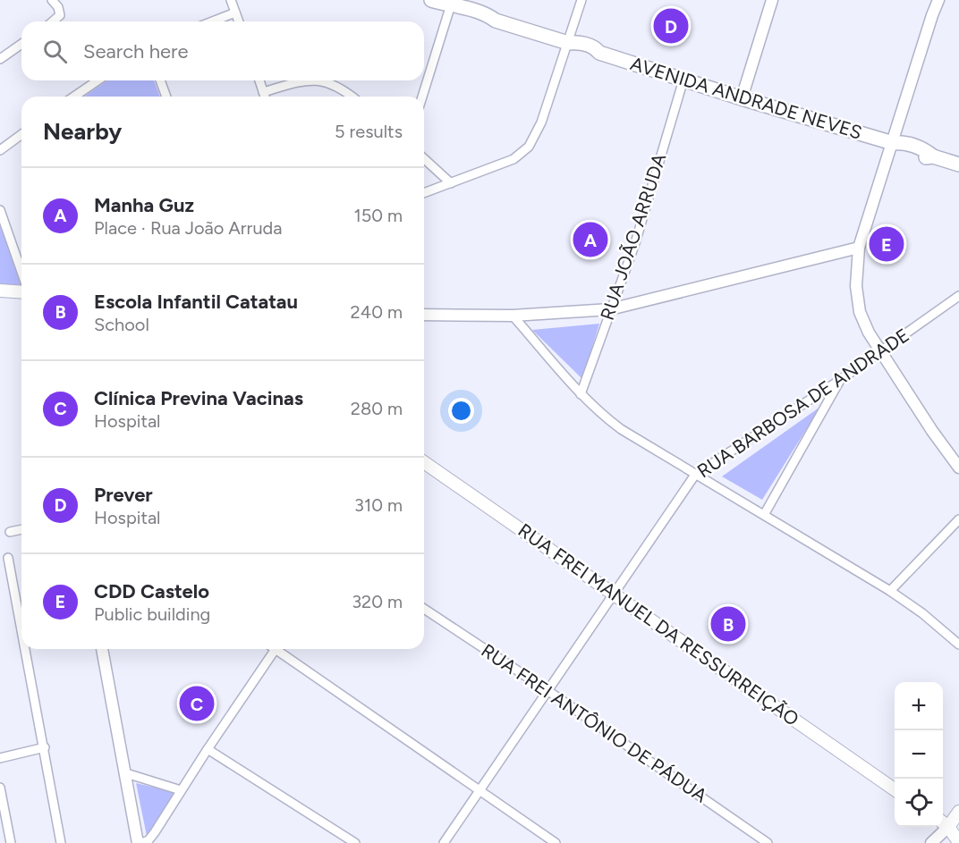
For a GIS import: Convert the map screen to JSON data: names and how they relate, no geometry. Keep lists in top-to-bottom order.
{
  "streets": {
    "main road": ["AVENIDA ANDRADE NEVES", "RUA FREI MANUEL DA RESSURREIÇÃO"],
    "street": ["RUA JOÃO ARRUDA", "RUA BARBOSA DE ANDRADE", "RUA FREI ANTÔNIO DE PÁDUA"]
  },
  "crossings": [
    ["AVENIDA ANDRADE NEVES", "RUA JOÃO ARRUDA"],
    ["RUA BARBOSA DE ANDRADE", "RUA FREI MANUEL DA RESSURREIÇÃO"],
    ["RUA BARBOSA DE ANDRADE", "RUA FREI ANTÔNIO DE PÁDUA"]
  ],
  "page": {
    "pins": [
      "D",
      "A",
      "E",
      "B",
      "C"
    ],
    "search": "Search here",
    "heading": ["Nearby", "5 results"],
    "list": [
      {
        "mark": "A",
        "name": "Manha Guz",
        "note": "Place · Rua João Arruda",
        "value": "150 m"
      },
      {
        "mark": "B",
        "name": "Escola Infantil Catatau",
        "note": "School",
        "value": "240 m"
      },
      {
        "mark": "C",
        "name": "Clínica Previna Vacinas",
        "note": "Hospital",
        "value": "280 m"
      },
      {
        "mark": "D",
        "name": "Prever",
        "note": "Hospital",
        "value": "310 m"
      },
      {
        "mark": "E",
        "name": "CDD Castelo",
        "note": "Public building",
        "value": "320 m"
      }
    ],
    "map_buttons": ["+", "−"]
  }
}
